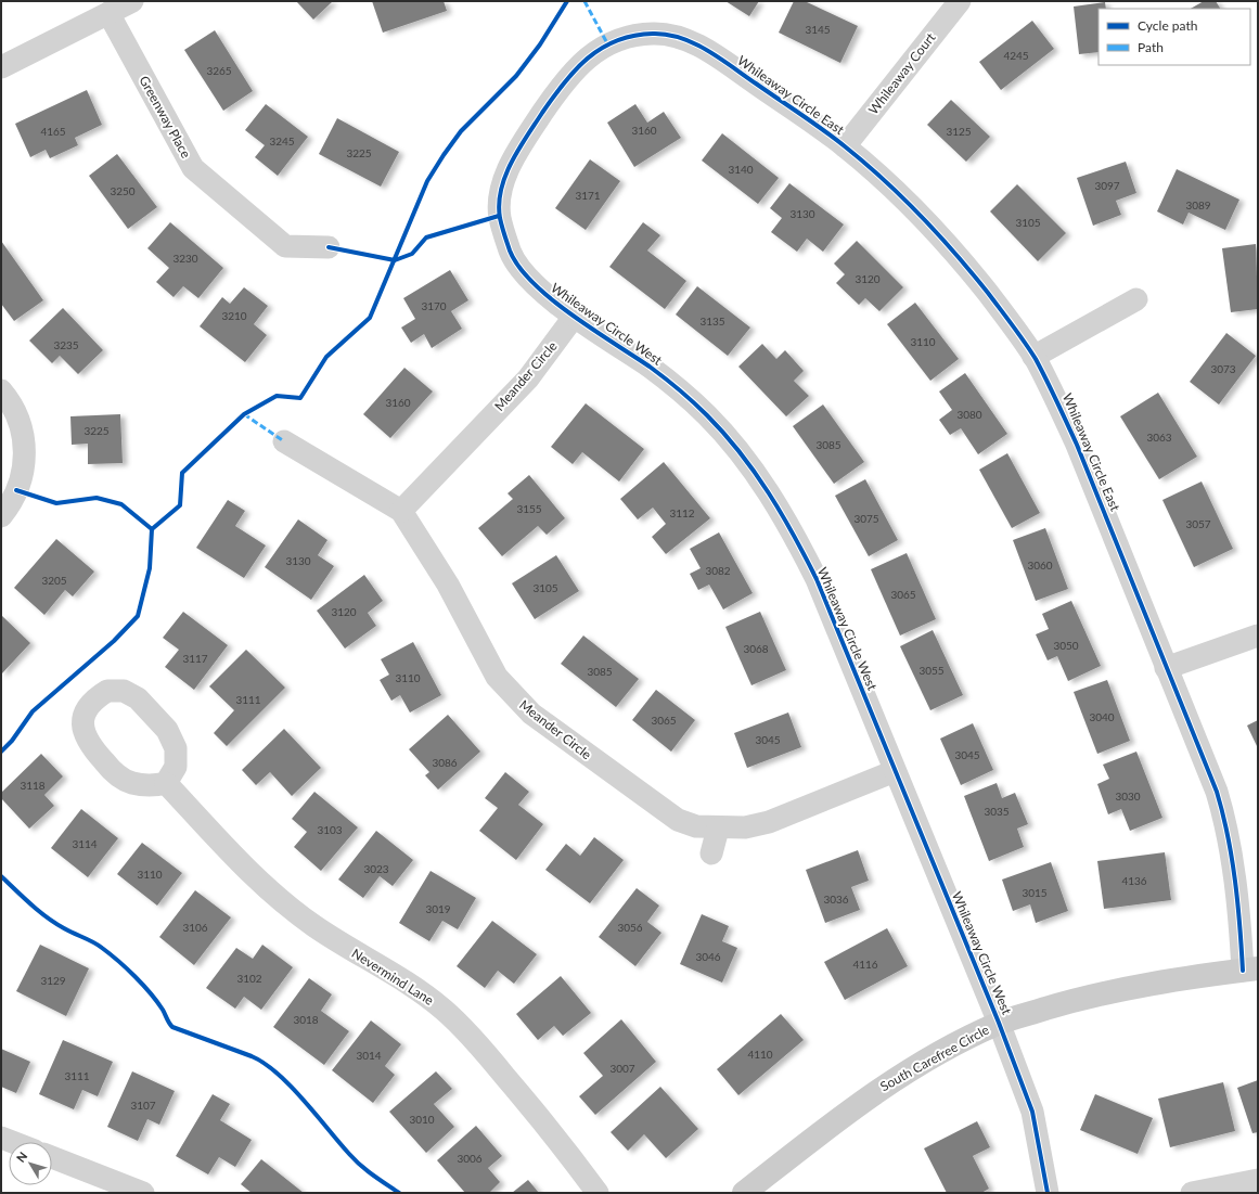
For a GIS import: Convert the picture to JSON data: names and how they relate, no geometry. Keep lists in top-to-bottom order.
{
  "streets": {
    "main road": ["South Carefree Circle"],
    "street": [
      "Whileaway Court",
      "Whileaway Circle East",
      "Greenway Place",
      "Whileaway Circle West",
      "Meander Circle",
      "Nevermind Lane"
    ]
  },
  "crossings": [
    ["Whileaway Court", "Whileaway Circle East"],
    ["Whileaway Circle East", "Whileaway Circle West"],
    ["Whileaway Circle East", "South Carefree Circle"],
    ["Whileaway Circle West", "Meander Circle"],
    ["Whileaway Circle West", "South Carefree Circle"]
  ],
  "house_numbers": [
    "3145",
    "4245",
    "3265",
    "3160",
    "4165",
    "3125",
    "3245",
    "3225",
    "3140",
    "3097",
    "3250",
    "3171",
    "3089",
    "3130",
    "3105",
    "3230",
    "3120",
    "3170",
    "3210",
    "3135",
    "3110",
    "3235",
    "3073",
    "3160",
    "3080",
    "3225",
    "3063",
    "3085",
    "3155",
    "3112",
    "3075",
    "3057",
    "3130",
    "3060",
    "3082",
    "3205",
    "3105",
    "3065",
    "3120",
    "3050",
    "3068",
    "3117",
    "3055",
    "3085",
    "3110",
    "3111",
    "3040",
    "3065",
    "3045",
    "3045",
    "3086",
    "3118",
    "3030",
    "3035",
    "3103",
    "3114",
    "3023",
    "3110",
    "4136",
    "3015",
    "3036",
    "3019",
    "3106",
    "3056",
    "3046",
    "4116",
    "3102",
    "3129",
    "3018",
    "4110",
    "3014",
    "3007",
    "3111",
    "3107",
    "3010",
    "3006"
  ],
  "legend": ["Cycle path", "Path"],
  "north": "top left"
}
